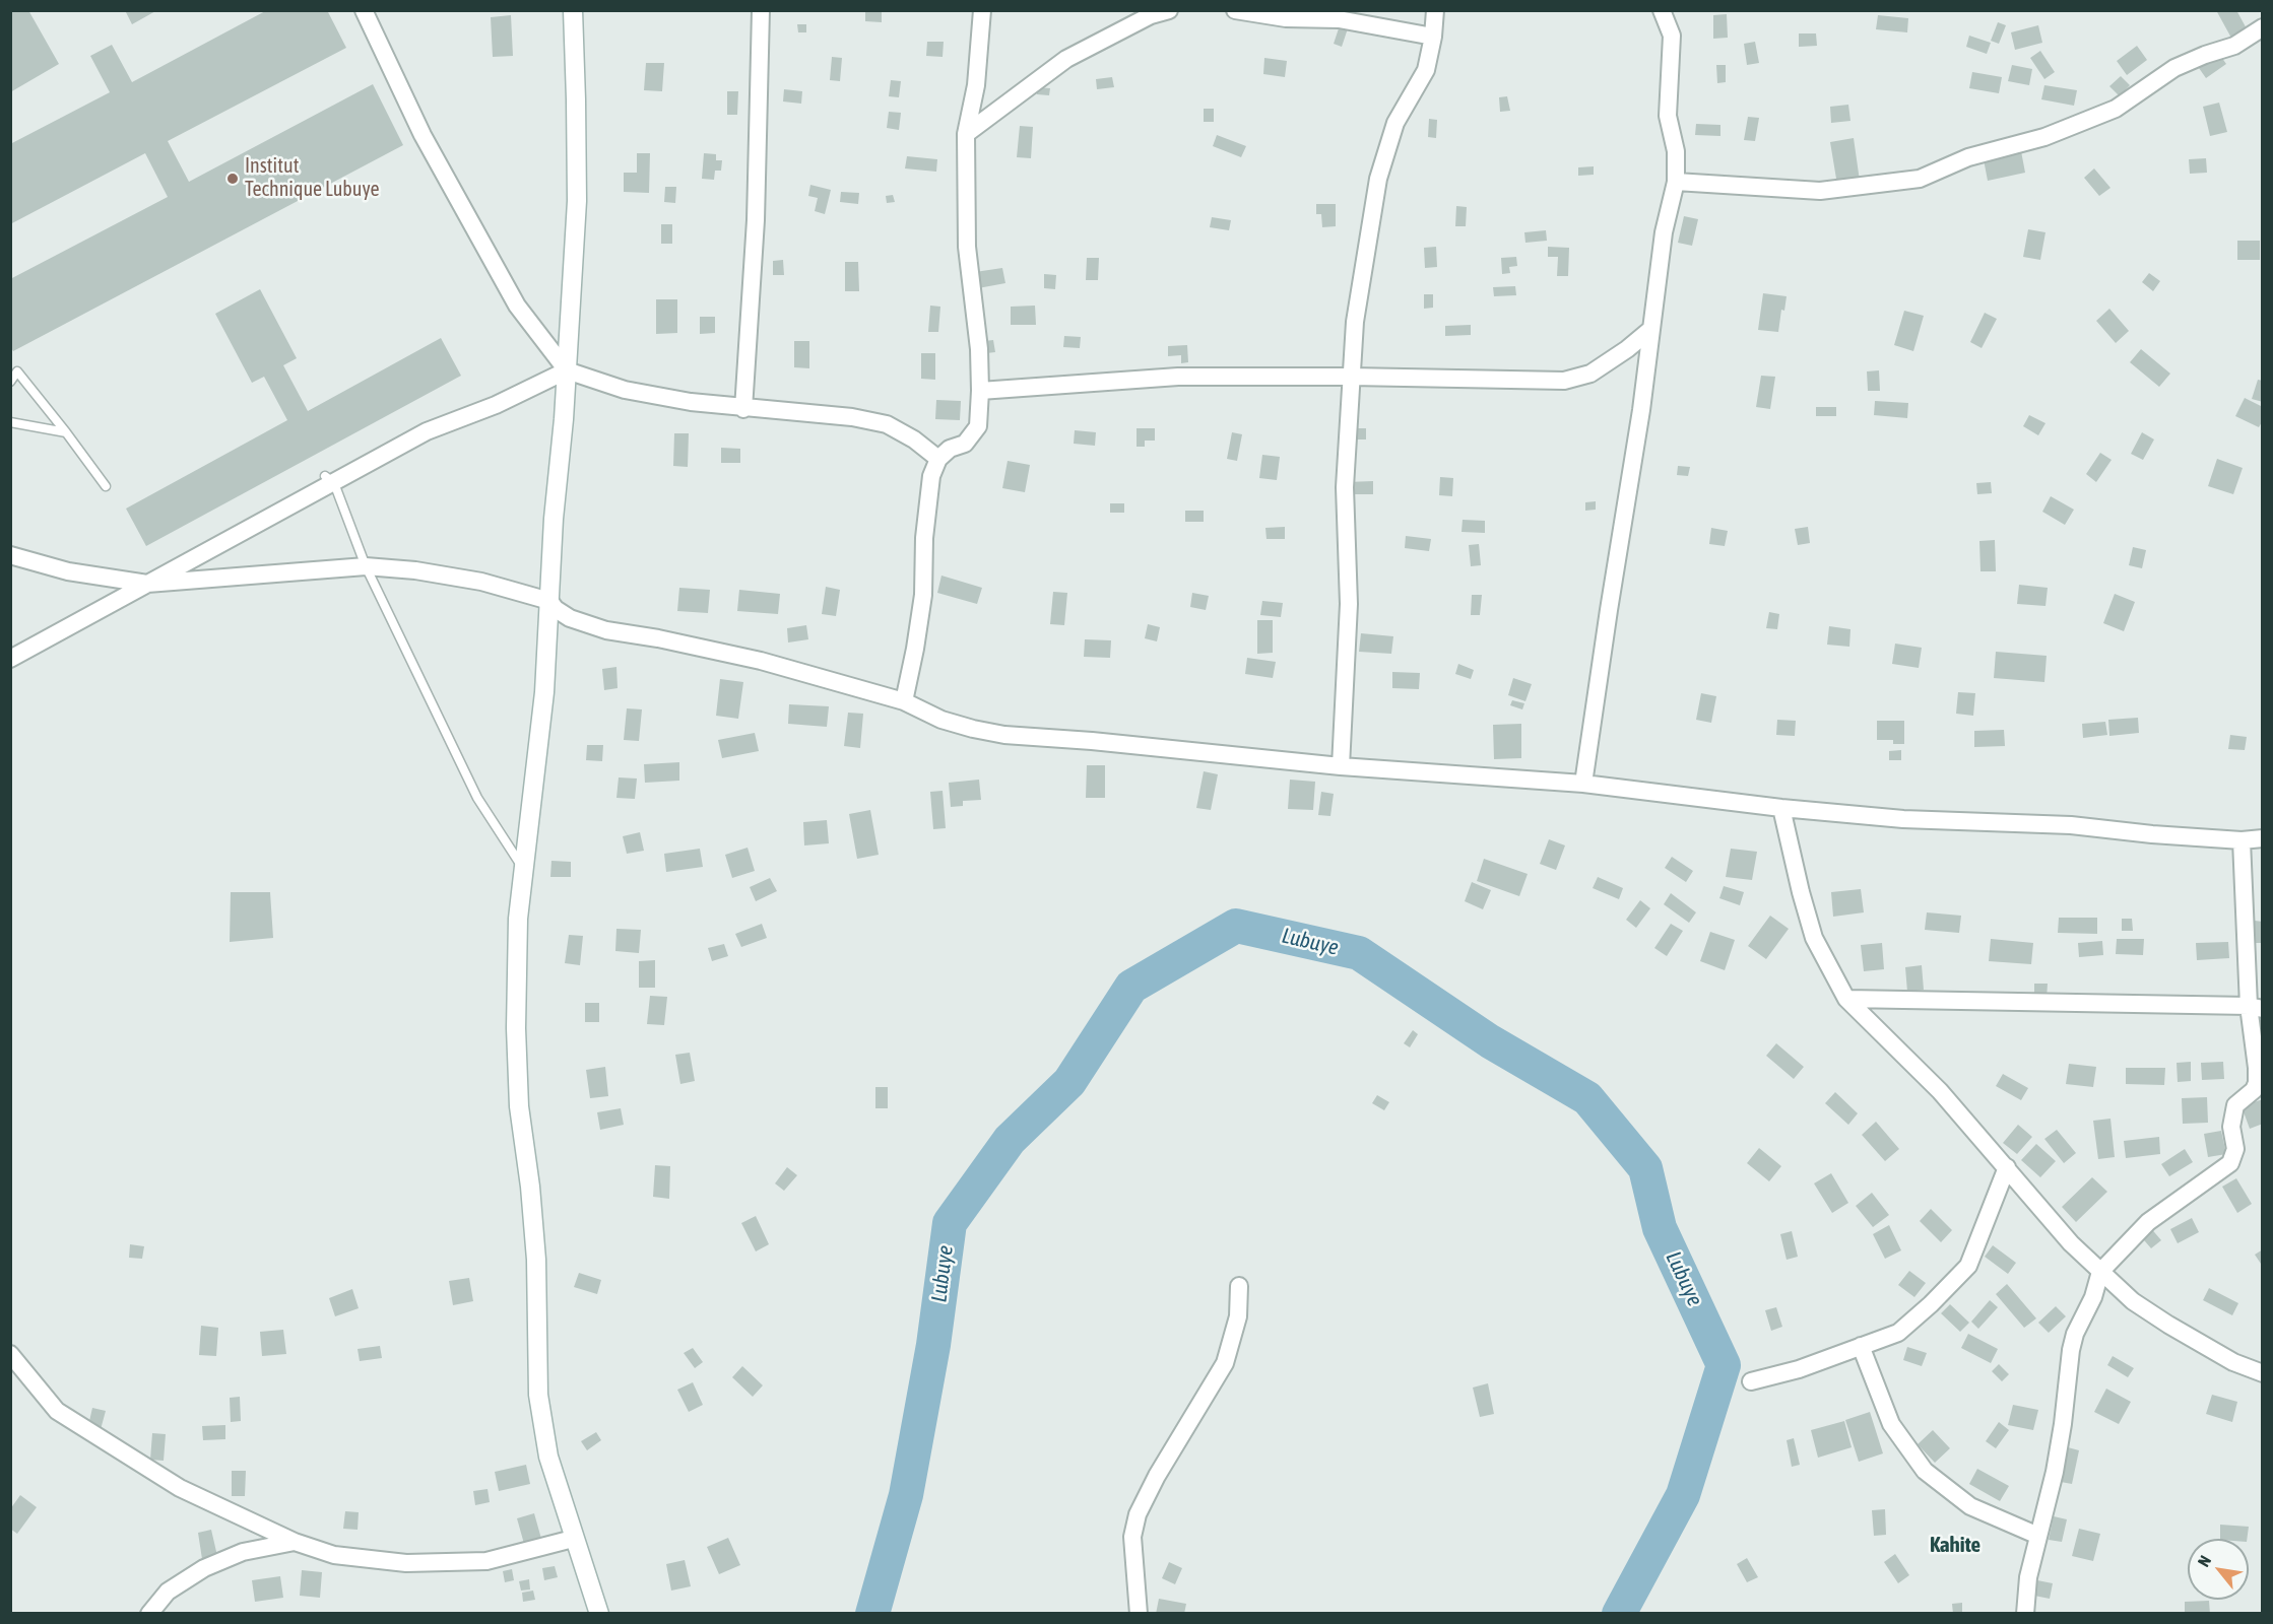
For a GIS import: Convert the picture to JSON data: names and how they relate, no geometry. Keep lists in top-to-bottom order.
{
  "districts": ["Kahite"],
  "water": ["Lubuye"],
  "places": ["Institut Technique Lubuye"],
  "north": "top left"
}
